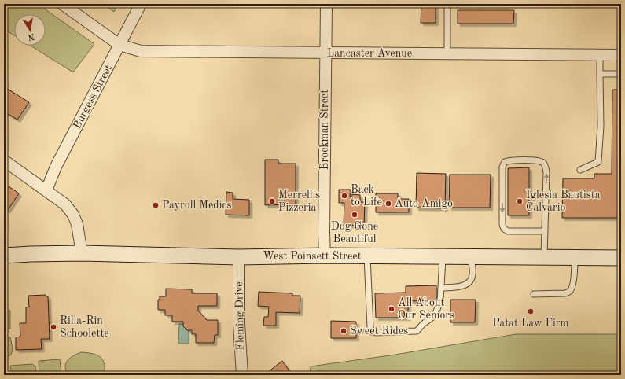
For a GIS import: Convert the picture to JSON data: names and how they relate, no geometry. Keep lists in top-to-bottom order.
{
  "streets": {
    "main road": ["West Poinsett Street"],
    "street": [
      "Lancaster Avenue",
      "Burgess Street",
      "Brockman Street",
      "Fleming Drive"
    ]
  },
  "crossings": [
    ["Lancaster Avenue", "Burgess Street"],
    ["Lancaster Avenue", "Brockman Street"],
    ["Brockman Street", "West Poinsett Street"],
    ["West Poinsett Street", "Fleming Drive"]
  ],
  "places": [
    "Back to Life",
    "Merrell's Pizzeria",
    "Iglesia Bautista Calvario",
    "Auto Amigo",
    "Payroll Medics",
    "Dog Gone Beautiful",
    "All About Our Seniors",
    "Patat Law Firm",
    "Rilla-Rin Schoolette",
    "Sweet Rides"
  ],
  "north": "bottom"
}
